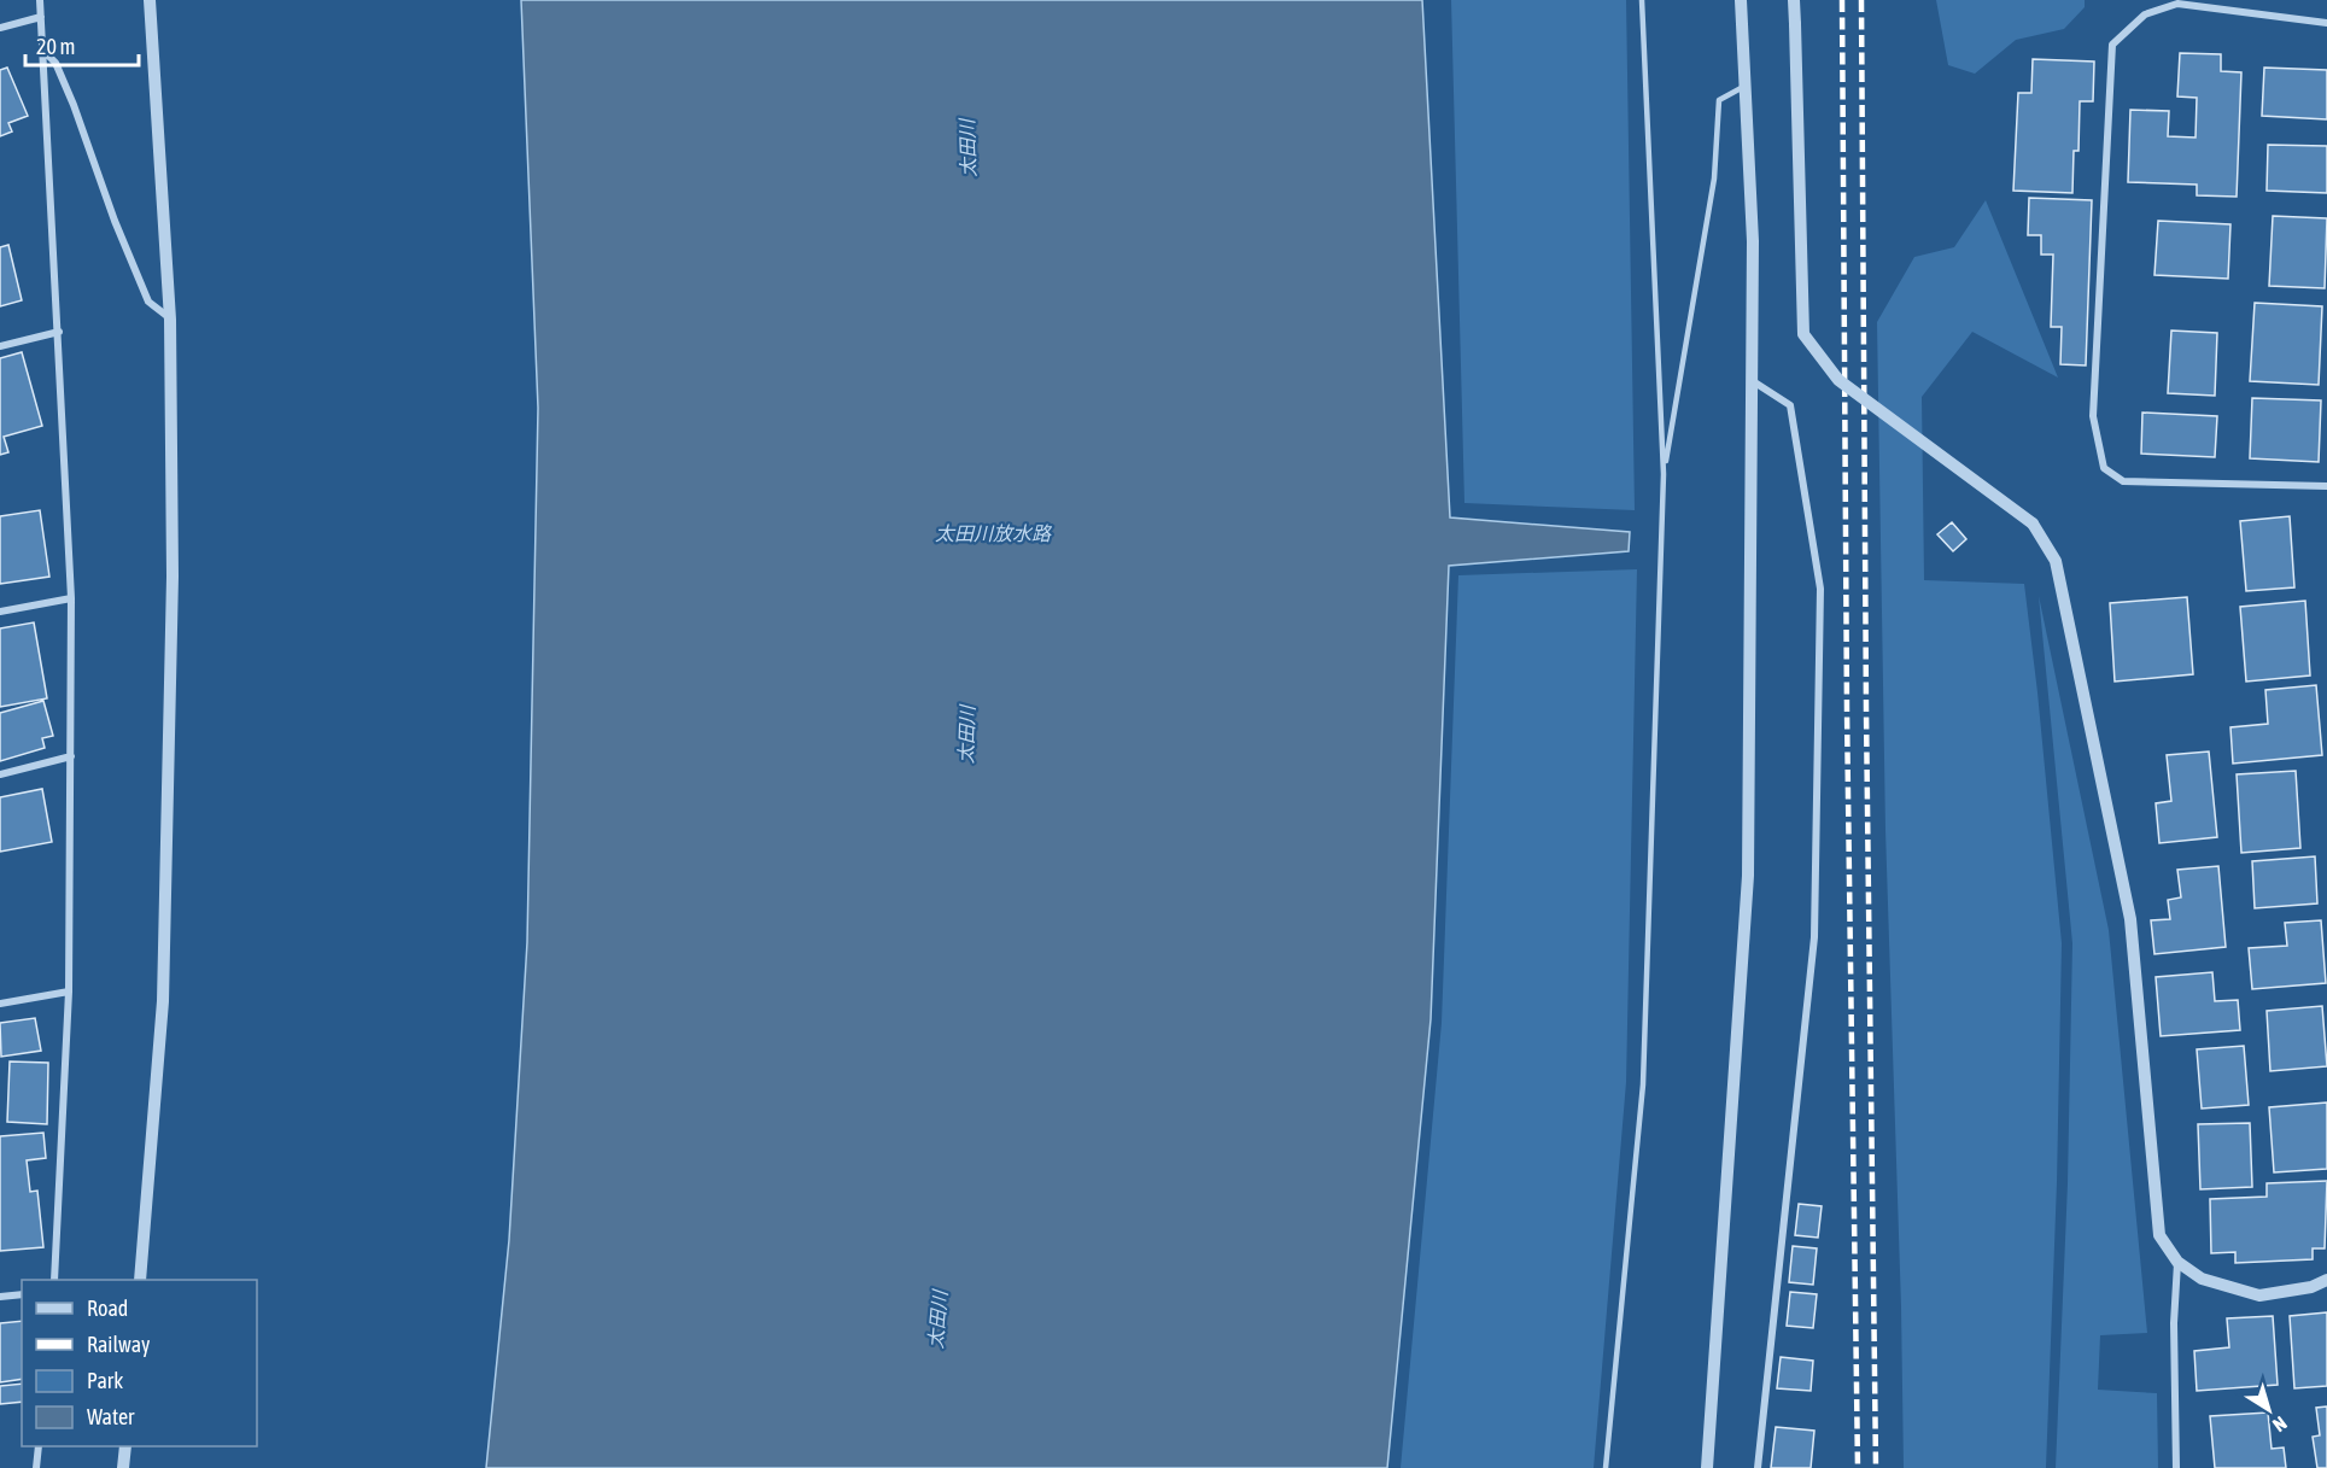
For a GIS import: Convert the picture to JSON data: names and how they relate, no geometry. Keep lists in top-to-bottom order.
{
  "water": ["太田川", "太田川放水路"],
  "legend": [
    "Road",
    "Railway",
    "Park",
    "Water"
  ],
  "scale_bar": "20 m",
  "north": "bottom right"
}
